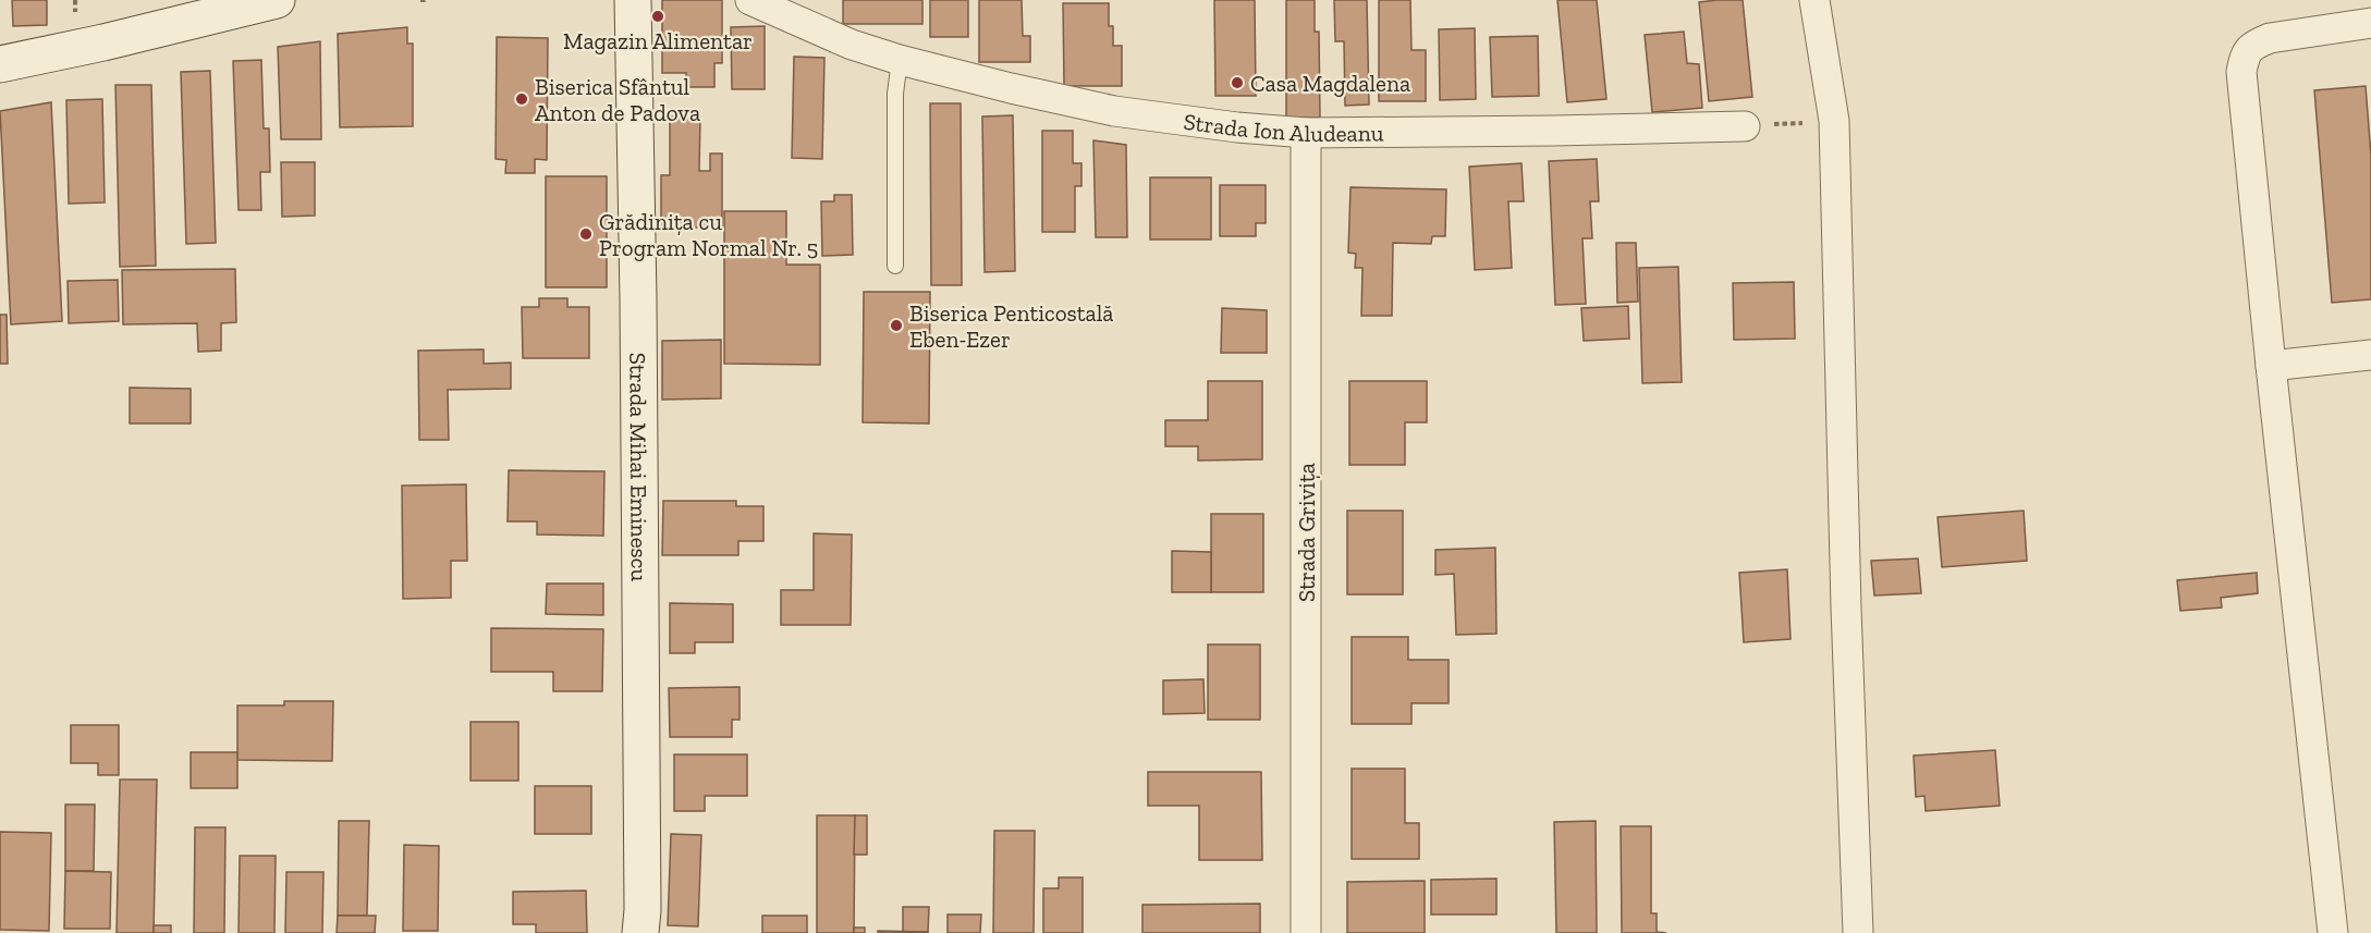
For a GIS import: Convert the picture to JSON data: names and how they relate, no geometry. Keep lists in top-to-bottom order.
{
  "streets": {
    "main road": ["Strada Mihai Eminescu"],
    "street": ["Strada Ion Aludeanu", "Strada Grivița"]
  },
  "crossings": [
    ["Strada Ion Aludeanu", "Strada Grivița"]
  ],
  "places": [
    "Magazin Alimentar",
    "Casa Magdalena",
    "Biserica Sfântul Anton de Padova",
    "Grădinița cu Program Normal Nr. 5",
    "Biserica Penticostală Eben-Ezer"
  ]
}
